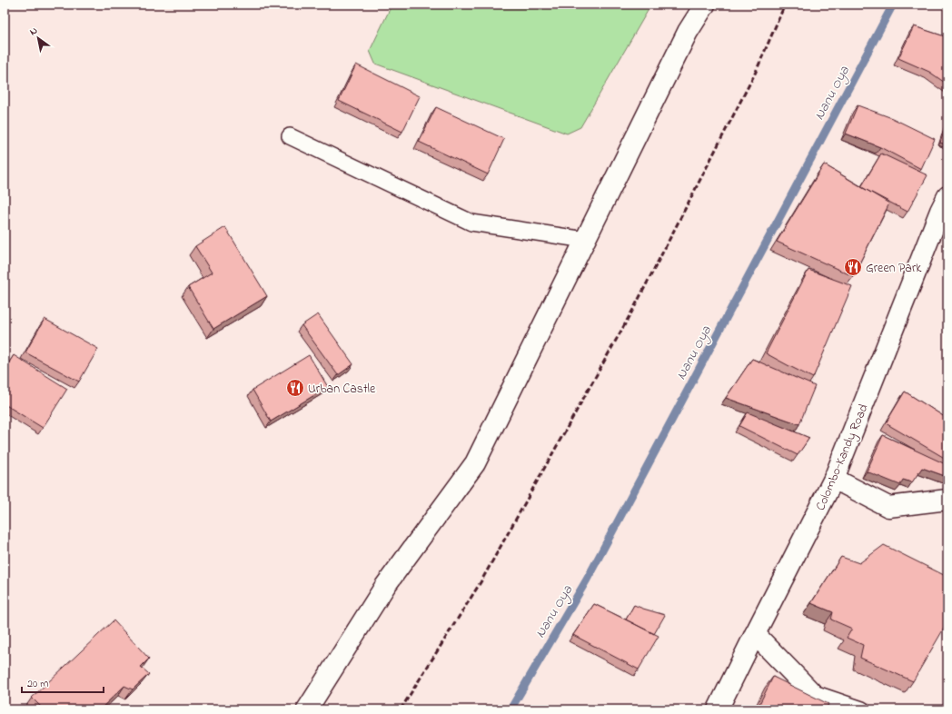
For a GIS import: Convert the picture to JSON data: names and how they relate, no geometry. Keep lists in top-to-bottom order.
{
  "streets": {
    "main road": ["Colombo-Kandy Road"]
  },
  "water": ["Nanu Oya"],
  "places": {
    "restaurant": ["Green Park", "Urban Castle"]
  },
  "scale_bar": "20 m",
  "north": "top left"
}
